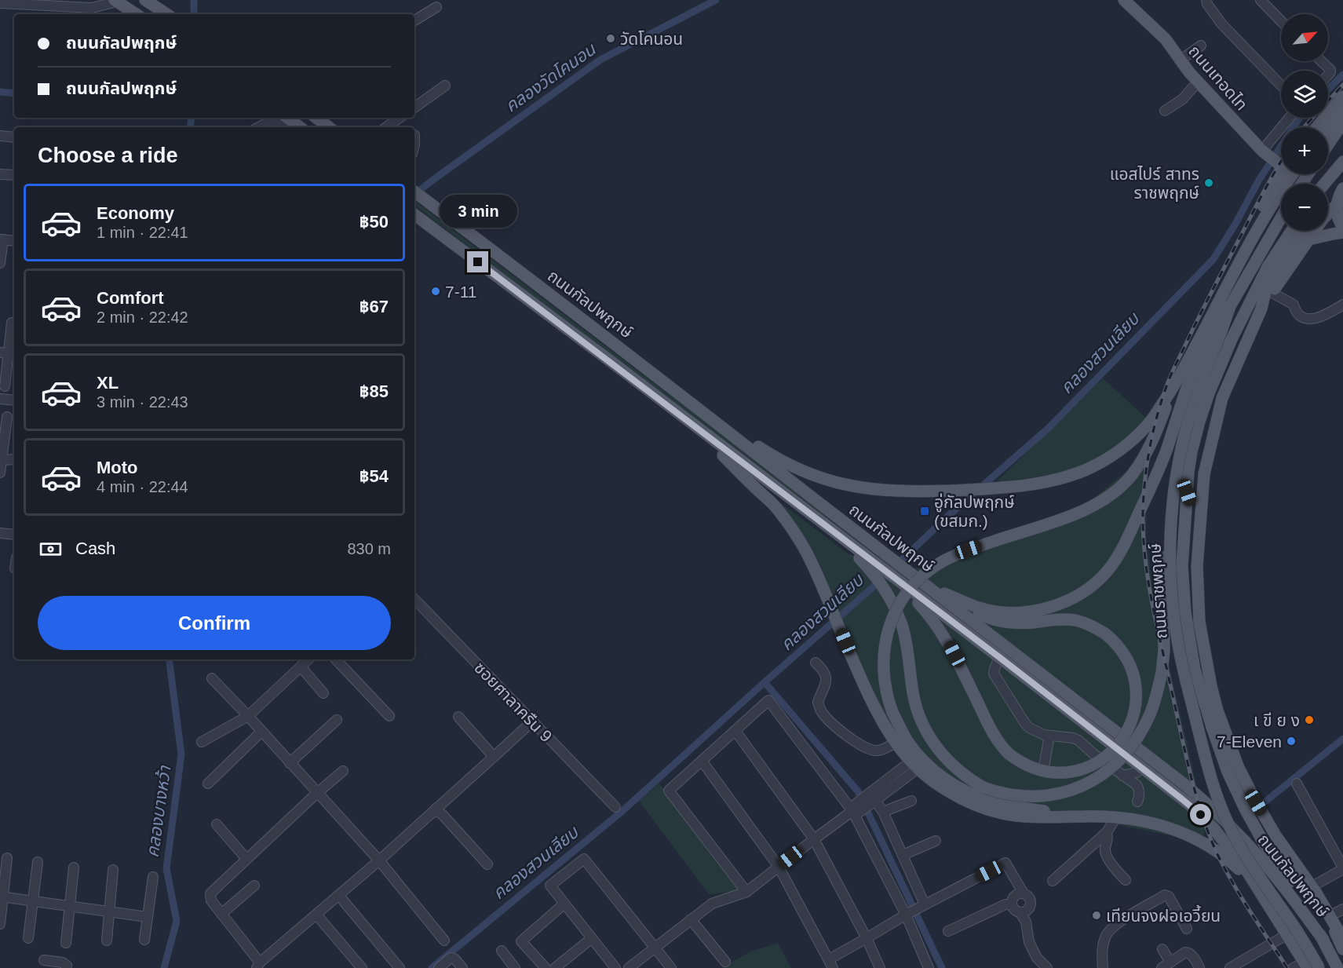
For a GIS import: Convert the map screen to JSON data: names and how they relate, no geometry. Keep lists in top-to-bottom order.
{
  "streets": {
    "main road": ["ถนนเทอดไท", "ถนนกัลปพฤกษ์", "ถนนราชพฤกษ์"],
    "street": ["ซอยศาลาครืน 9"]
  },
  "crossings": [
    ["ถนนกัลปพฤกษ์", "ถนนราชพฤกษ์"]
  ],
  "water": ["คลองวัดโคนอน", "คลองสวนเลียบ", "คลองบางหว้า"],
  "places": {
    "other": [
      "วัดโคนอน",
      "แอสไปร์ สาทร ราชพฤกษ์",
      "7-11",
      "เ ขี ย ง",
      "7-Eleven",
      "เทียนจงฝอเอวี้ยน"
    ],
    "transit": ["อู่กัลปพฤกษ์ (ขสมก.)"]
  },
  "north": "top right",
  "page": {
    "map_buttons": ["+", "−"],
    "banner": ["ถนนกัลปพฤกษ์", "ถนนกัลปพฤกษ์"],
    "heading": "Choose a ride",
    "list": [
      {
        "name": "Economy",
        "note": "1 min · 22:41",
        "value": "฿50"
      },
      {
        "name": "Comfort",
        "note": "2 min · 22:42",
        "value": "฿67"
      },
      {
        "name": "XL",
        "note": "3 min · 22:43",
        "value": "฿85"
      },
      {
        "name": "Moto",
        "note": "4 min · 22:44",
        "value": "฿54"
      }
    ],
    "bubble": "3 min",
    "pay": ["Cash", "830 m"],
    "buttons": "Confirm"
  }
}
